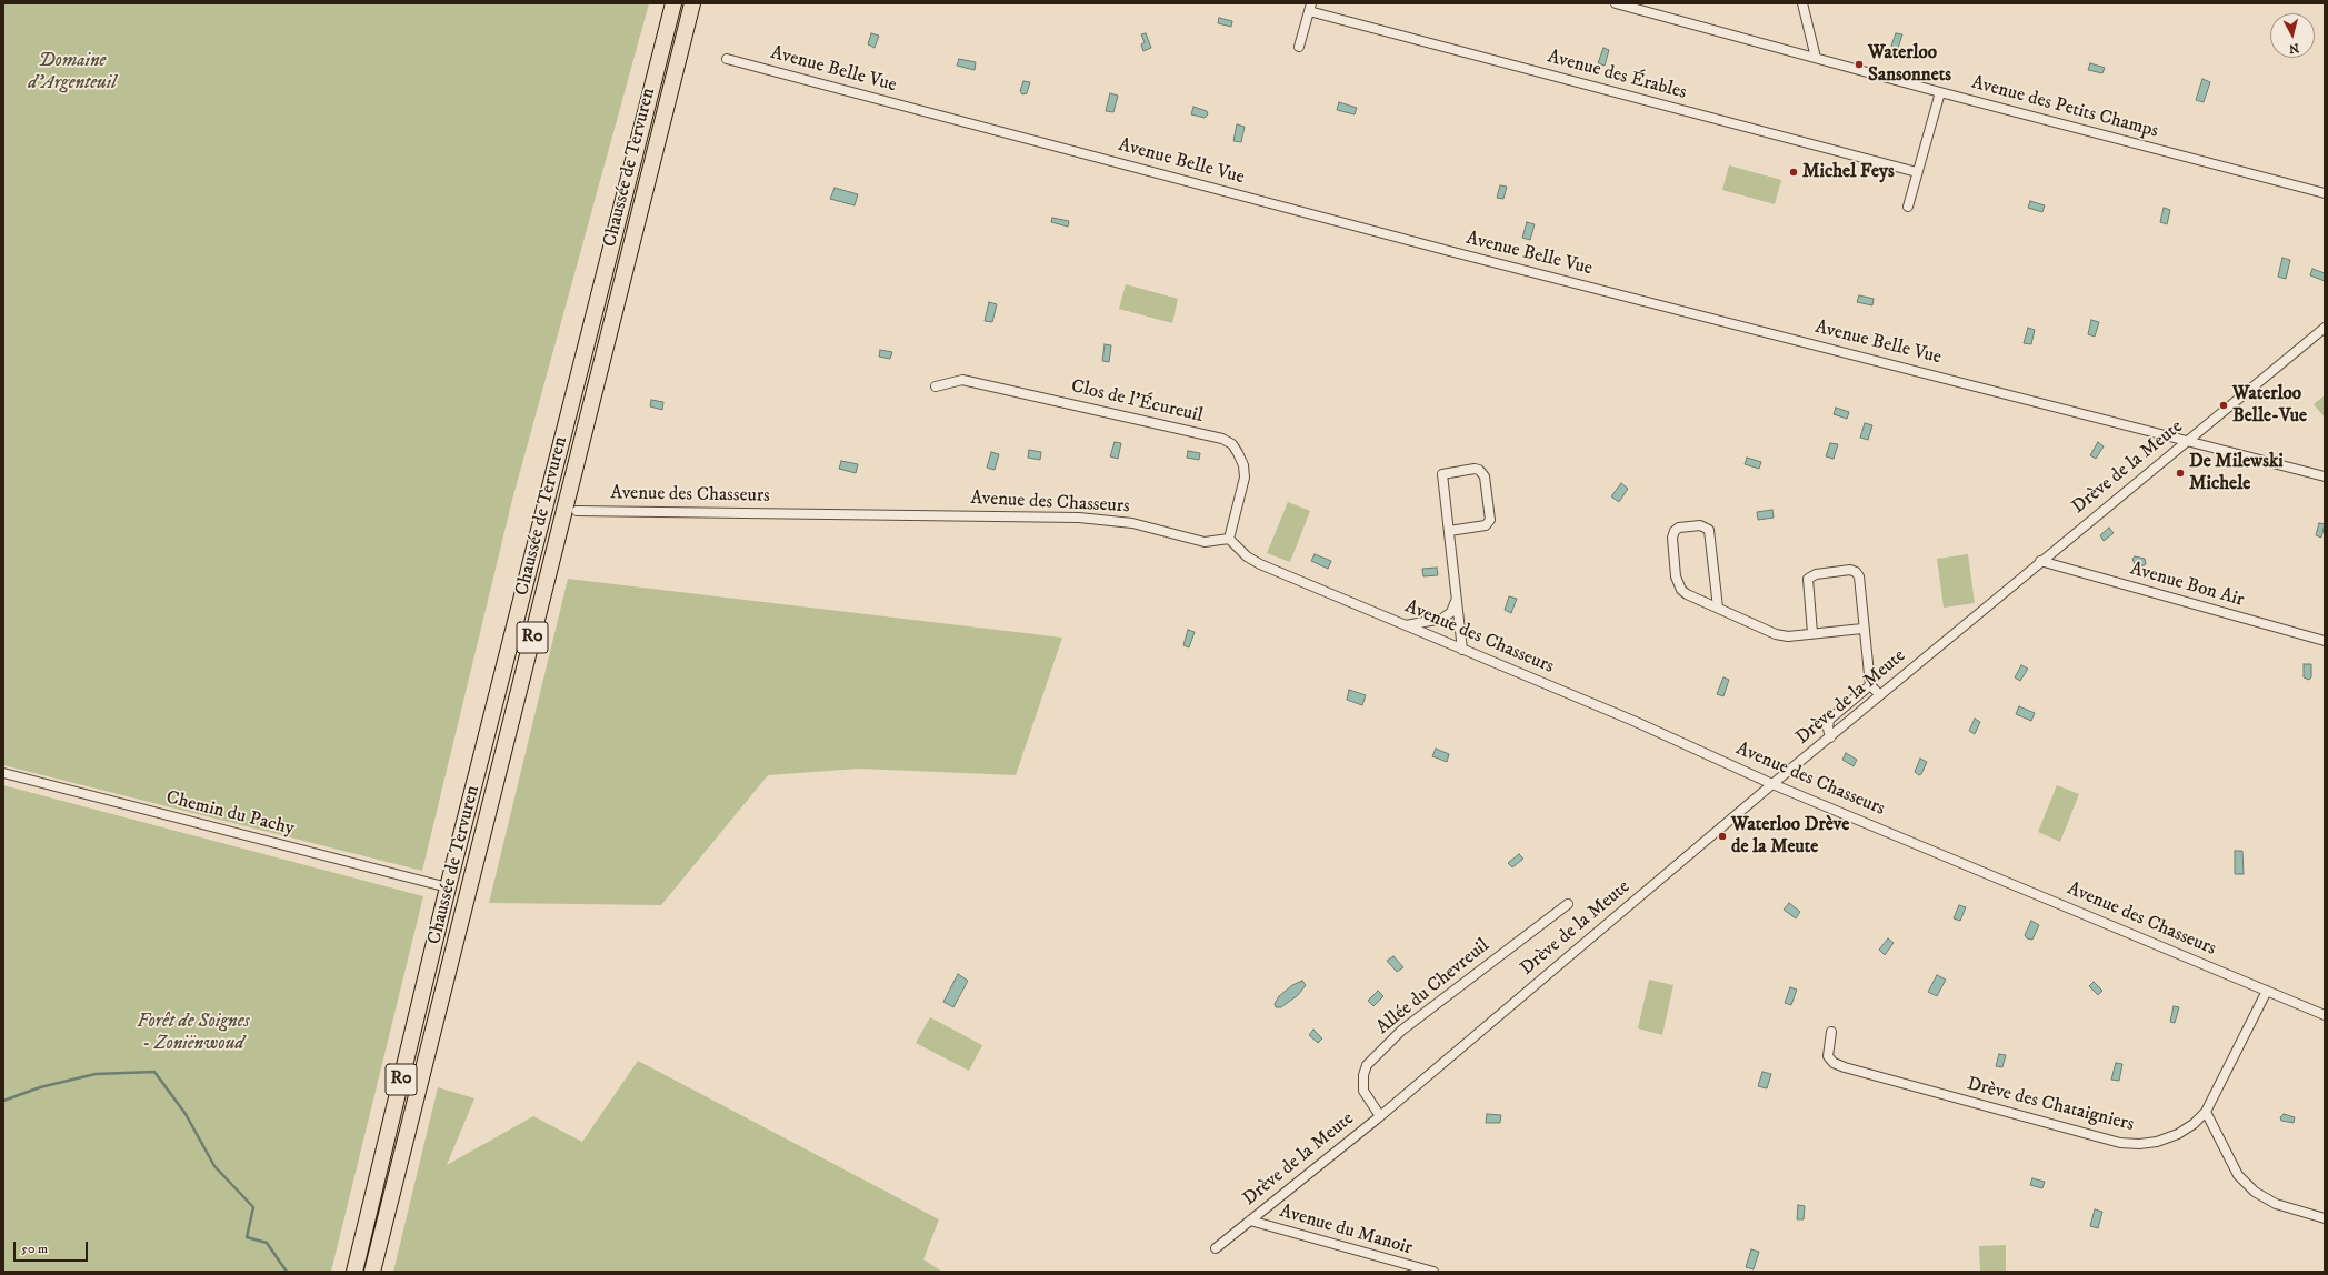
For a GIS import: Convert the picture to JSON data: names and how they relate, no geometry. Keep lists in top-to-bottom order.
{
  "streets": {
    "highway": ["Chaussée de Tervuren", "R0"],
    "street": [
      "Avenue Belle Vue",
      "Avenue des Érables",
      "Avenue des Petits Champs",
      "Clos de l'Écureuil",
      "Drève de la Meute",
      "Avenue des Chasseurs",
      "Avenue Bon Air",
      "Chemin du Pachy",
      "Allée du Chevreuil",
      "Drève des Chataigniers",
      "Avenue du Manoir"
    ]
  },
  "crossings": [
    ["Avenue Belle Vue", "Drève de la Meute"],
    ["Chaussée de Tervuren", "Chemin du Pachy"],
    ["Clos de l'Écureuil", "Avenue des Chasseurs"],
    ["Drève de la Meute", "Avenue des Chasseurs"],
    ["Drève de la Meute", "Avenue Bon Air"],
    ["Drève de la Meute", "Allée du Chevreuil"],
    ["Drève de la Meute", "Avenue du Manoir"],
    ["Avenue des Chasseurs", "Drève des Chataigniers"]
  ],
  "parks": ["Domaine d'Argenteuil", "Forêt de Soignes - Zoniënwoud"],
  "places": [
    "Waterloo Sansonnets",
    "Michel Feys",
    "Waterloo Belle-Vue",
    "De Milewski Michele",
    "Waterloo Drève de la Meute"
  ],
  "scale_bar": "50 m",
  "north": "bottom"
}
